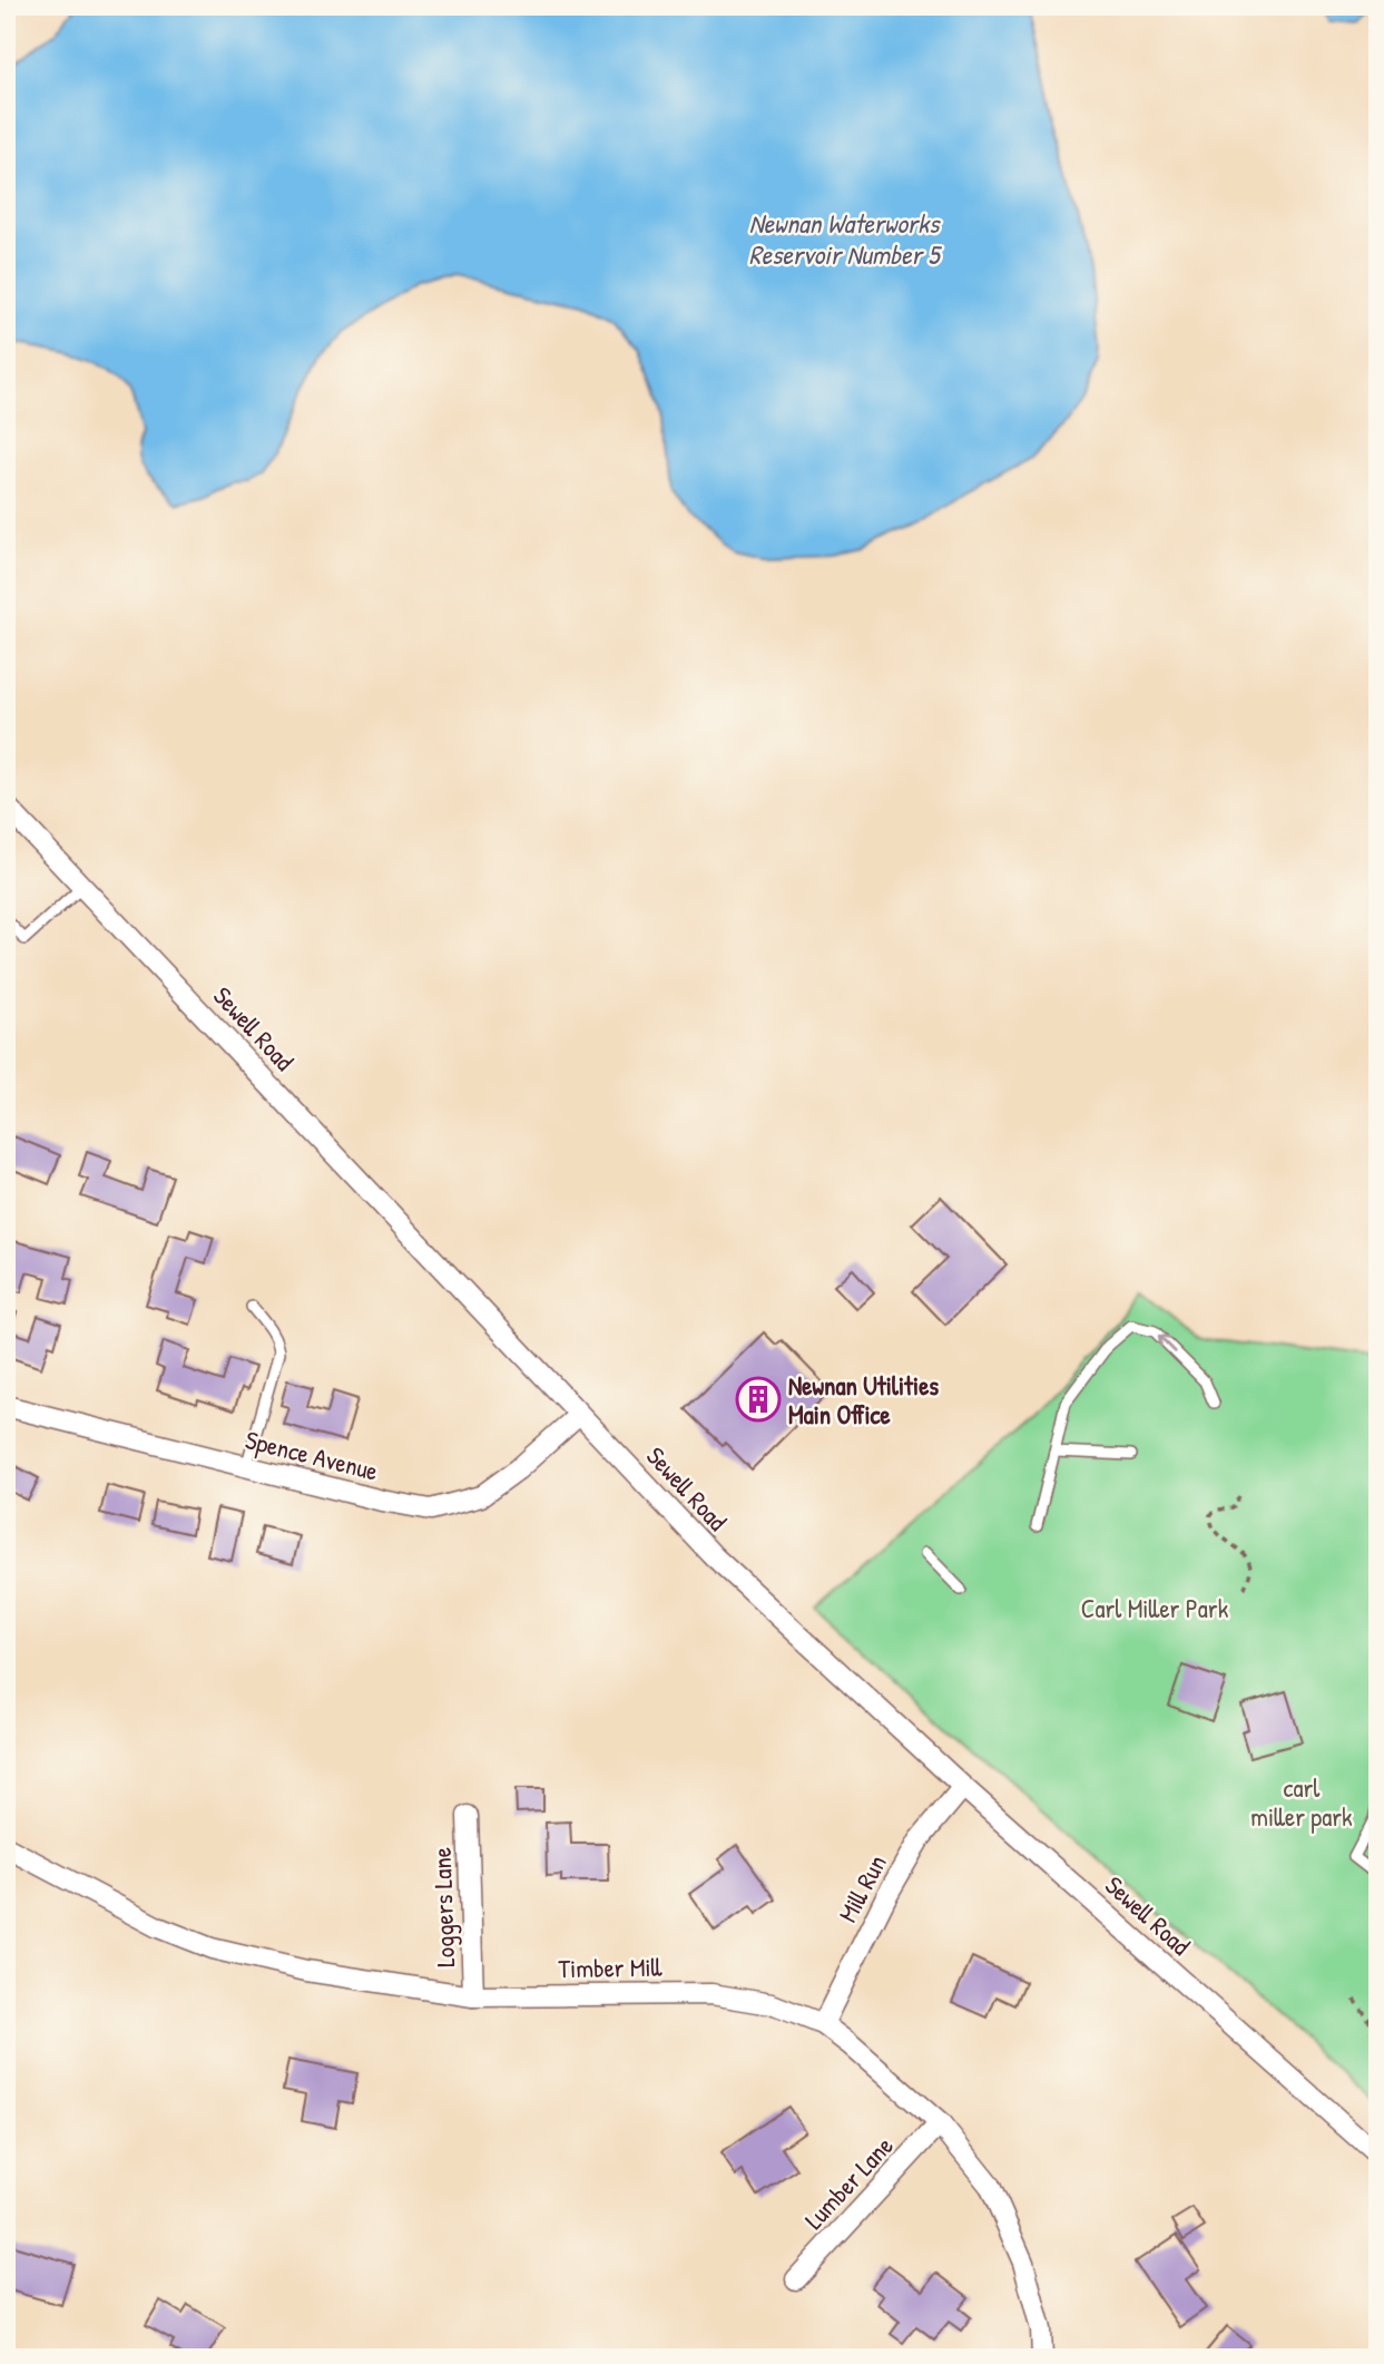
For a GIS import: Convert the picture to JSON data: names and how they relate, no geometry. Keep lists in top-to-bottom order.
{
  "streets": {
    "street": [
      "Sewell Road",
      "Spence Avenue",
      "Mill Run",
      "Loggers Lane",
      "Timber Mill",
      "Lumber Lane"
    ]
  },
  "crossings": [
    ["Sewell Road", "Spence Avenue"],
    ["Sewell Road", "Mill Run"],
    ["Mill Run", "Timber Mill"],
    ["Loggers Lane", "Timber Mill"],
    ["Timber Mill", "Lumber Lane"]
  ],
  "water": ["Newnan Waterworks Reservoir Number 5"],
  "parks": ["Carl Miller Park", "carl miller park"],
  "places": {
    "building": ["Newnan Utilities Main Office"]
  }
}
